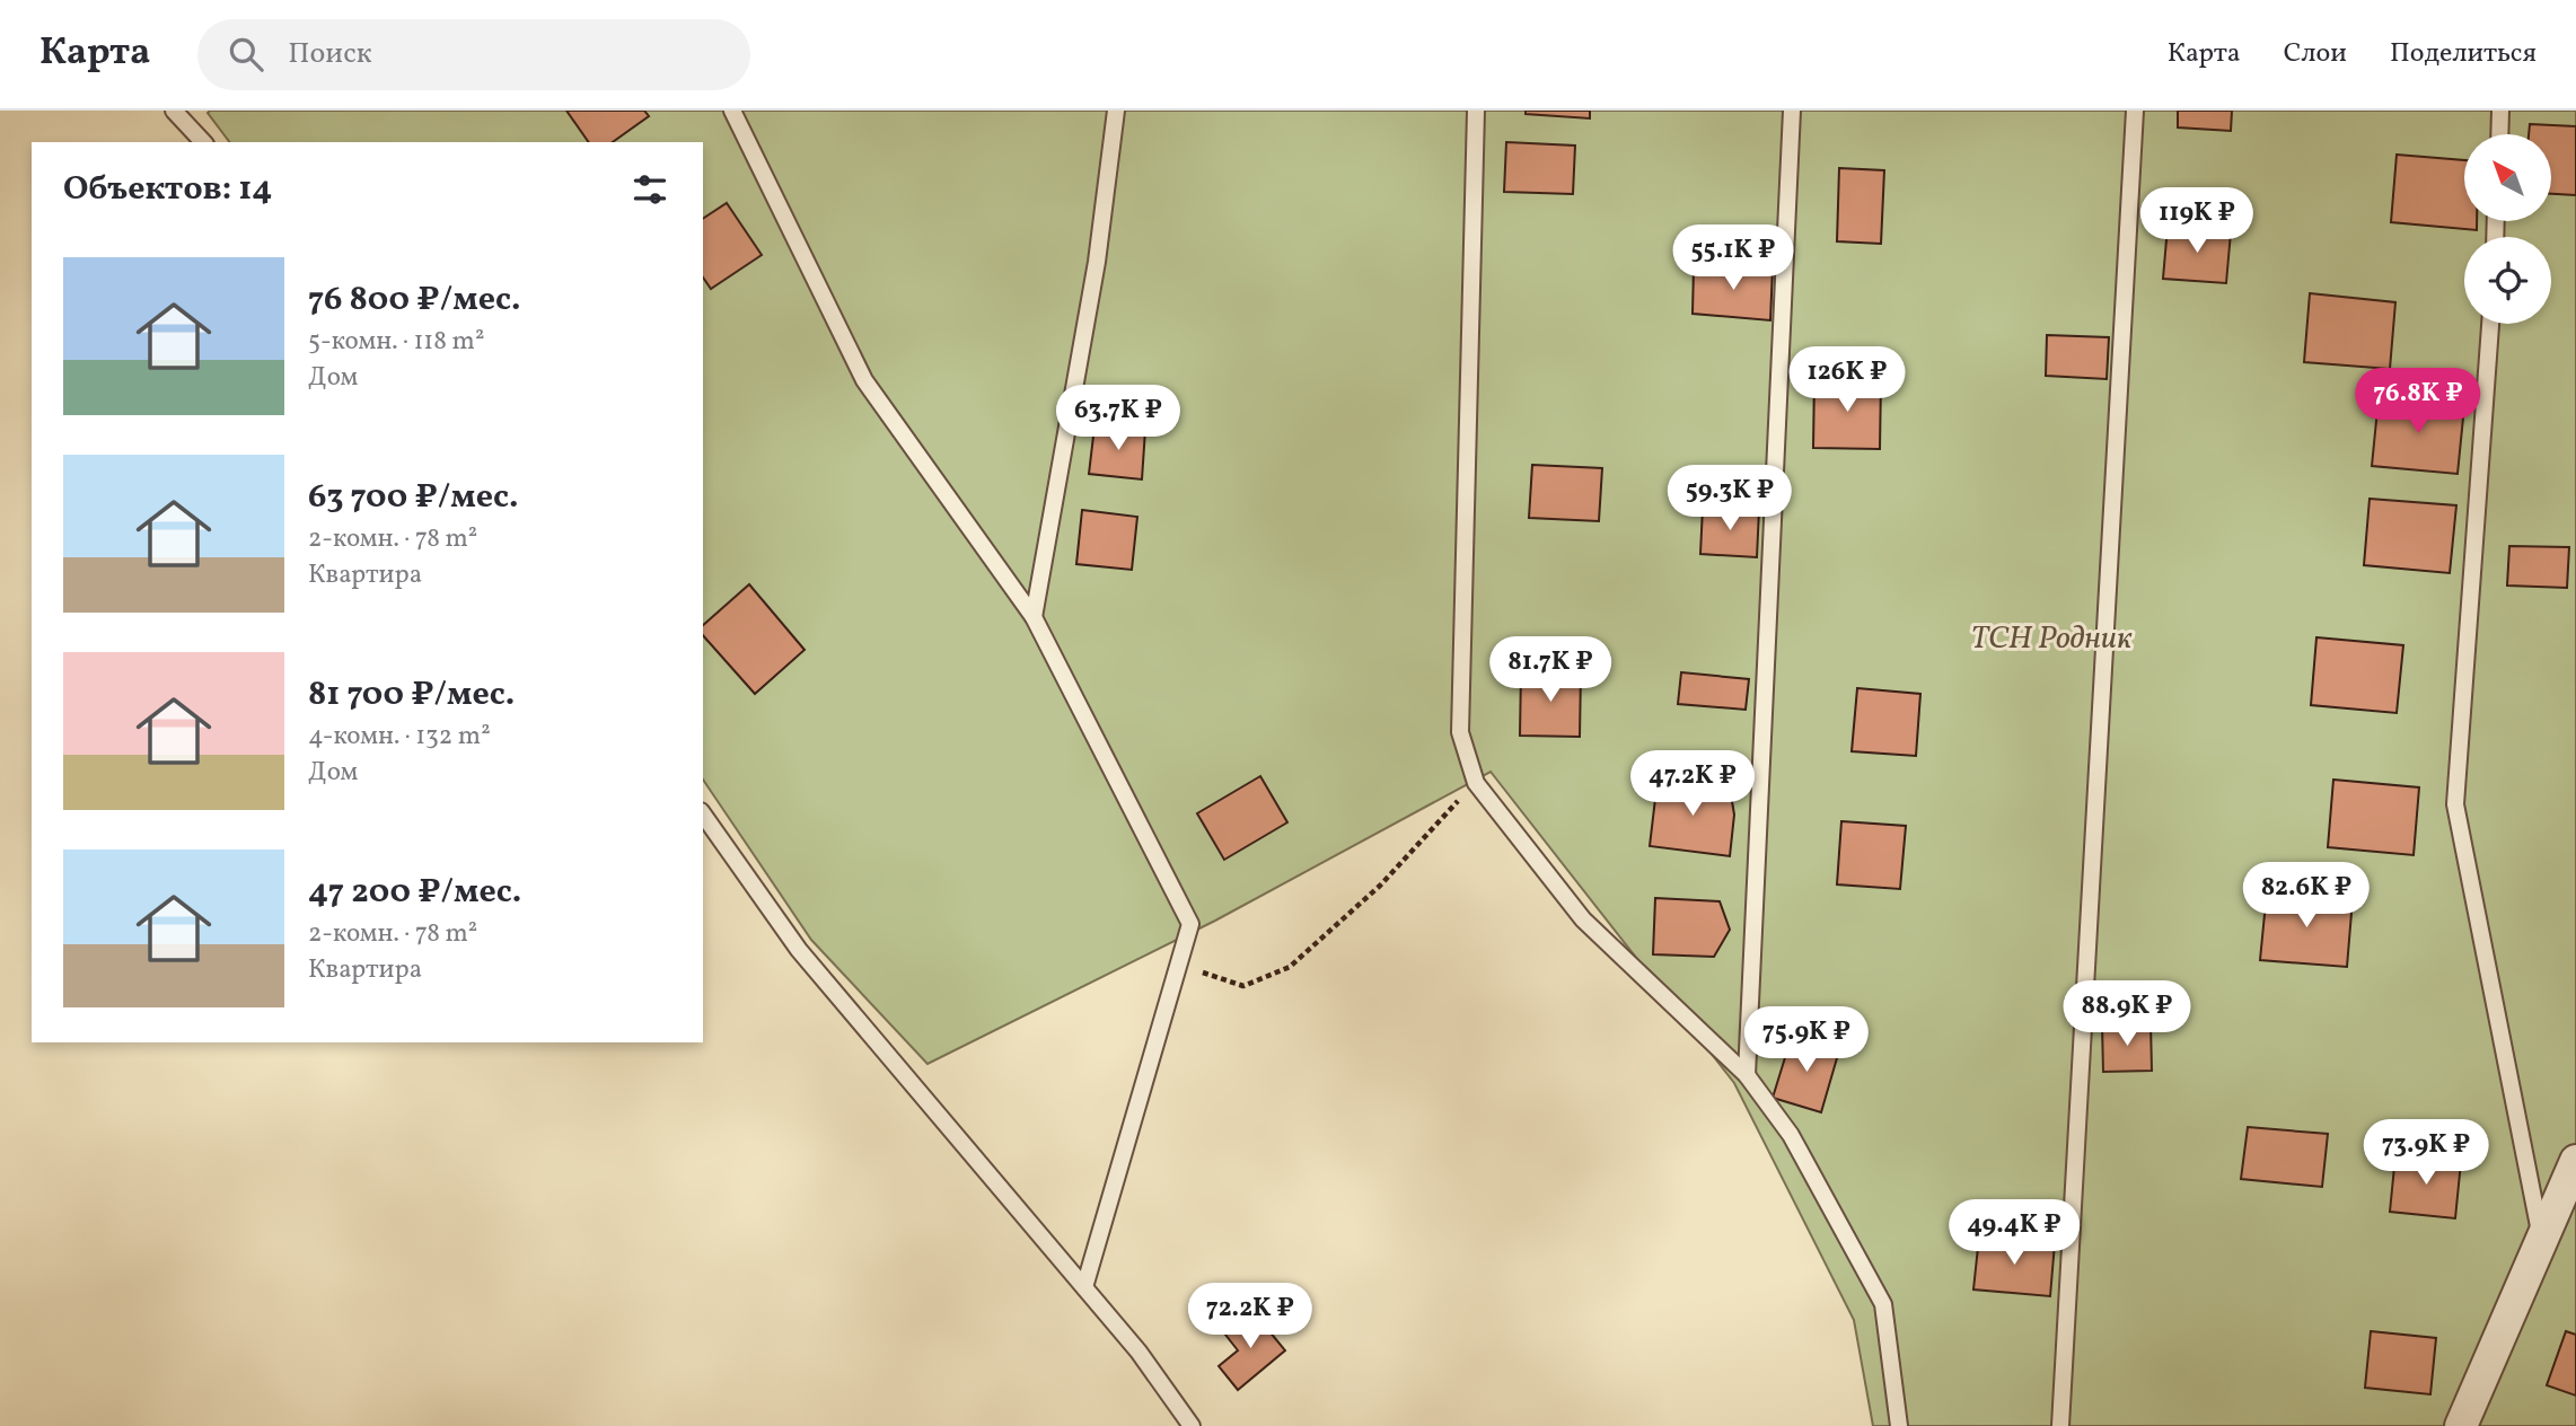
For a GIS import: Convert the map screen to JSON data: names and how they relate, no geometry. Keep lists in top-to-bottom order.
{
  "parks": ["ТСН Родник"],
  "north": "top left",
  "page": {
    "header": "Карта",
    "search": "Поиск",
    "nav": ["Карта", "Слои", "Поделиться"],
    "heading": "Объектов: 14",
    "price": [
      "119K ₽",
      "55.1K ₽",
      "126K ₽",
      "76.8K ₽",
      "63.7K ₽",
      "59.3K ₽",
      "81.7K ₽",
      "47.2K ₽",
      "82.6K ₽",
      "88.9K ₽",
      "75.9K ₽",
      "73.9K ₽",
      "49.4K ₽",
      "72.2K ₽"
    ],
    "list": [
      {
        "name": "76 800 ₽/мес.",
        "note": "5-комн. · 118 m² · Дом"
      },
      {
        "name": "63 700 ₽/мес.",
        "note": "2-комн. · 78 m² · Квартира"
      },
      {
        "name": "81 700 ₽/мес.",
        "note": "4-комн. · 132 m² · Дом"
      },
      {
        "name": "47 200 ₽/мес.",
        "note": "2-комн. · 78 m² · Квартира"
      }
    ]
  }
}
